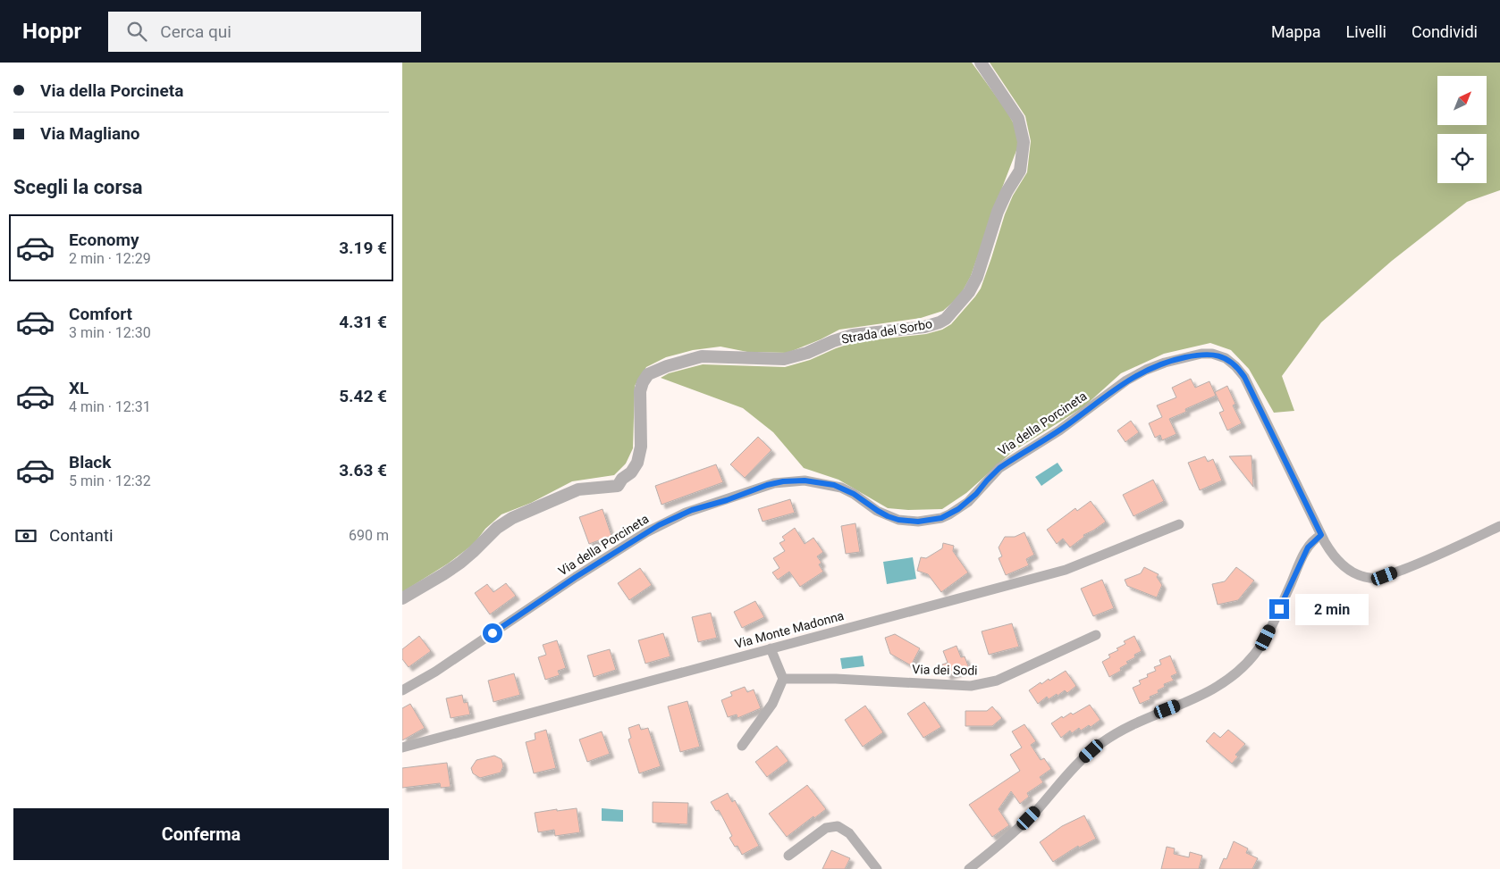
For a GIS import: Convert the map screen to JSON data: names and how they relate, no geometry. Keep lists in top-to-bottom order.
{
  "streets": {
    "street": [
      "Strada del Sorbo",
      "Via della Porcineta",
      "Via Monte Madonna",
      "Via dei Sodi"
    ]
  },
  "north": "top right",
  "page": {
    "header": "Hoppr",
    "search": "Cerca qui",
    "nav": ["Mappa", "Livelli", "Condividi"],
    "banner": ["Via della Porcineta", "Via Magliano"],
    "heading": "Scegli la corsa",
    "list": [
      {
        "name": "Economy",
        "note": "2 min · 12:29",
        "value": "3.19 €"
      },
      {
        "name": "Comfort",
        "note": "3 min · 12:30",
        "value": "4.31 €"
      },
      {
        "name": "XL",
        "note": "4 min · 12:31",
        "value": "5.42 €"
      },
      {
        "name": "Black",
        "note": "5 min · 12:32",
        "value": "3.63 €"
      }
    ],
    "pay": ["Contanti", "690 m"],
    "bubble": "2 min",
    "buttons": "Conferma"
  }
}
